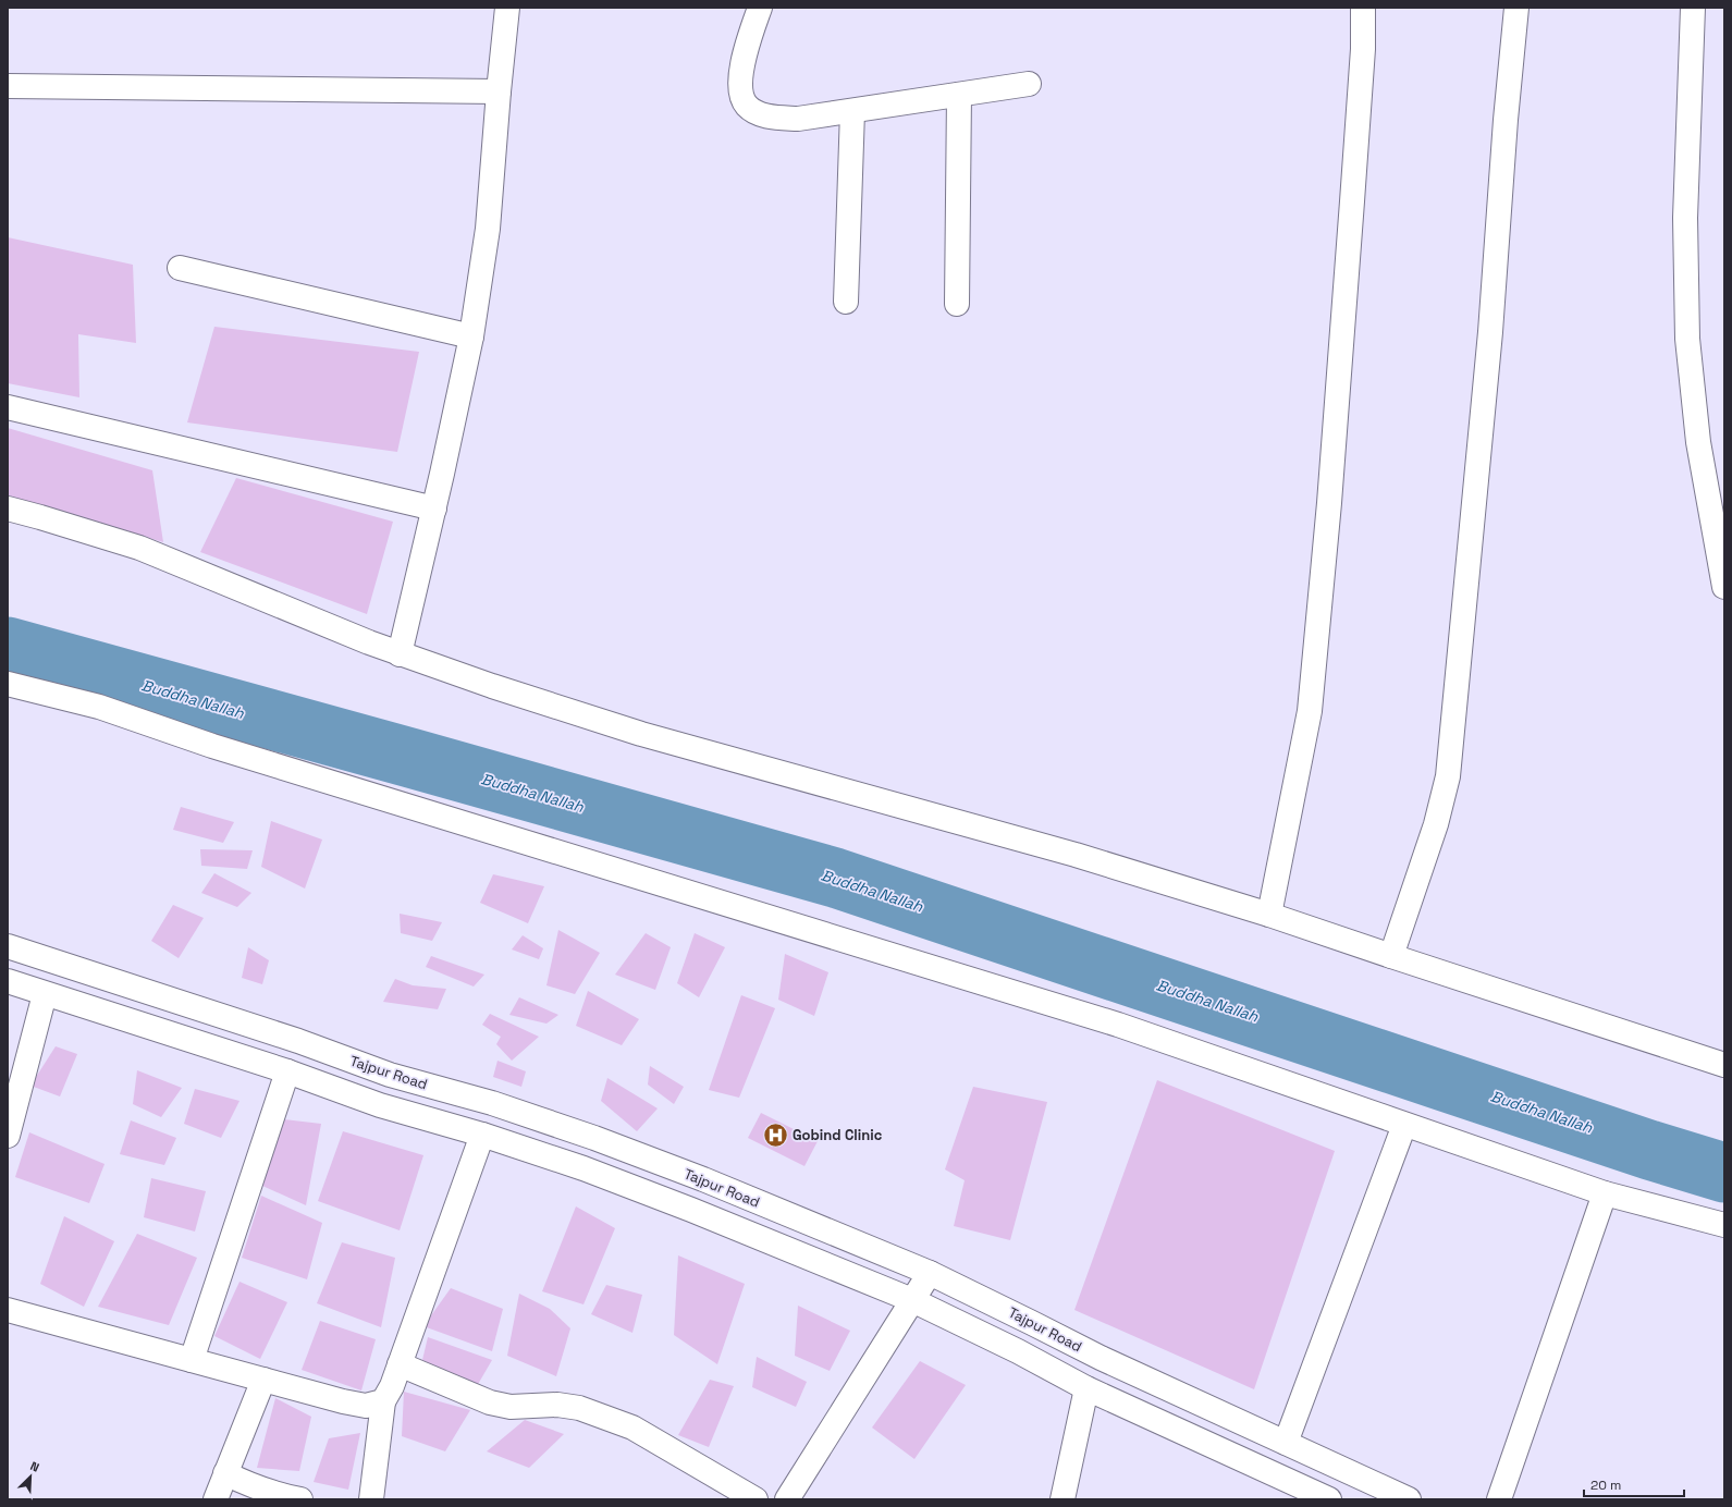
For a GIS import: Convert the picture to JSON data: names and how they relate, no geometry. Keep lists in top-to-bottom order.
{
  "streets": {
    "street": ["Tajpur Road"]
  },
  "water": ["Buddha Nallah"],
  "places": {
    "hospital": ["Gobind Clinic"]
  },
  "scale_bar": "20 m",
  "north": "top right"
}
